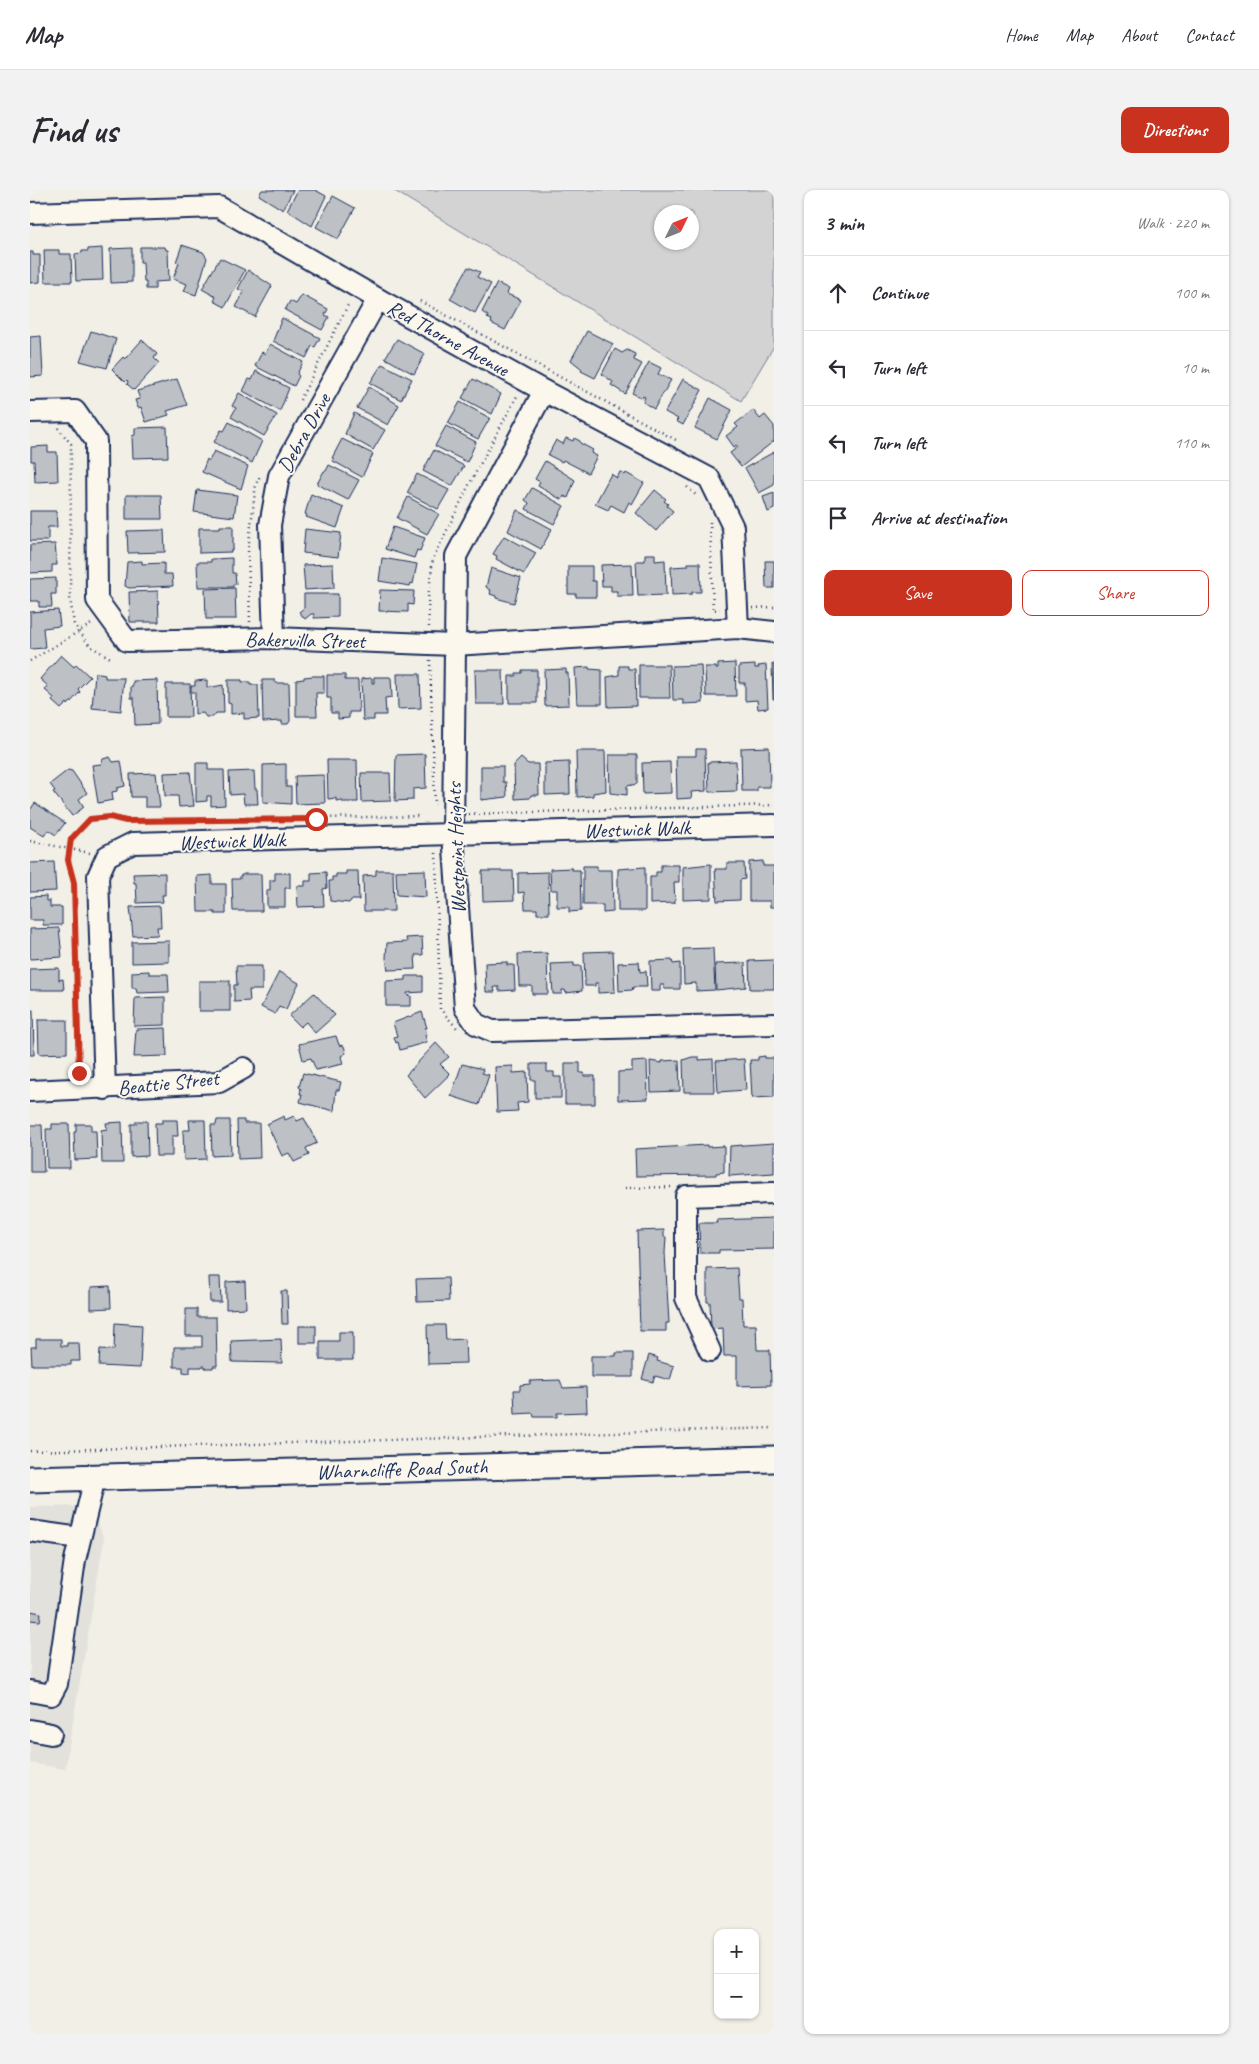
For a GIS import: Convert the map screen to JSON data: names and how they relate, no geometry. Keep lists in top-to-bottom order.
{
  "streets": {
    "main road": ["Wharncliffe Road South"],
    "street": [
      "Red Thorne Avenue",
      "Debra Drive",
      "Bakervilla Street",
      "Westwick Walk",
      "Westpoint Heights",
      "Beattie Street"
    ]
  },
  "crossings": [
    ["Red Thorne Avenue", "Debra Drive"],
    ["Red Thorne Avenue", "Bakervilla Street"],
    ["Red Thorne Avenue", "Westpoint Heights"],
    ["Debra Drive", "Bakervilla Street"],
    ["Bakervilla Street", "Westpoint Heights"],
    ["Westwick Walk", "Westpoint Heights"]
  ],
  "north": "top right",
  "page": {
    "header": "Map",
    "nav": [
      "Home",
      "Map",
      "About",
      "Contact"
    ],
    "buttons": [
      "Directions",
      ["Save", "Share"]
    ],
    "title": "Find us",
    "heading": ["3 min", "Walk · 220 m"],
    "list": [
      ["Continue", "100 m"],
      ["Turn left", "10 m"],
      ["Turn left", "110 m"],
      "Arrive at destination"
    ],
    "map_buttons": ["+", "−"]
  }
}
